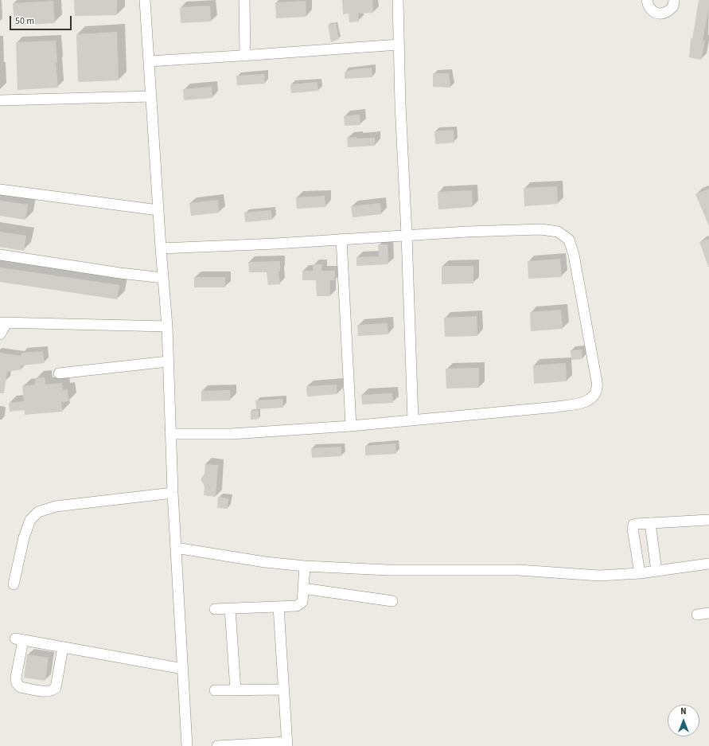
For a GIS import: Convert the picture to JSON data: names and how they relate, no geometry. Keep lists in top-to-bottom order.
{
  "scale_bar": "50 m",
  "north": "top"
}
